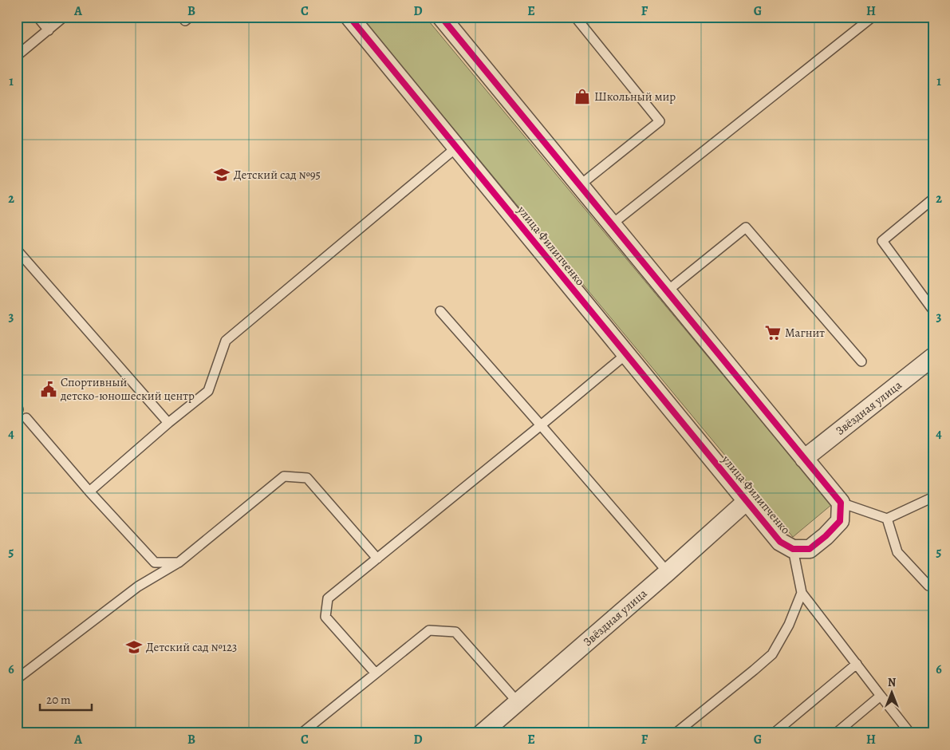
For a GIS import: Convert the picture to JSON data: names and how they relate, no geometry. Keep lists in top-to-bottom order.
{
  "streets": {
    "street": ["улица Филипченко", "Звёздная улица"]
  },
  "crossings": [
    ["улица Филипченко", "Звёздная улица"]
  ],
  "places": {
    "shop": ["Школьный мир"],
    "school or university": ["Детский сад №95", "Детский сад №123"],
    "supermarket": ["Магнит"],
    "public building": ["Спортивный детско-юношеский центр"]
  },
  "scale_bar": "20 m",
  "north": "top",
  "grid": {
    "columns": [
      "A",
      "B",
      "C",
      "D",
      "E",
      "F",
      "G",
      "H"
    ],
    "rows": [
      "1",
      "2",
      "3",
      "4",
      "5",
      "6"
    ]
  }
}
